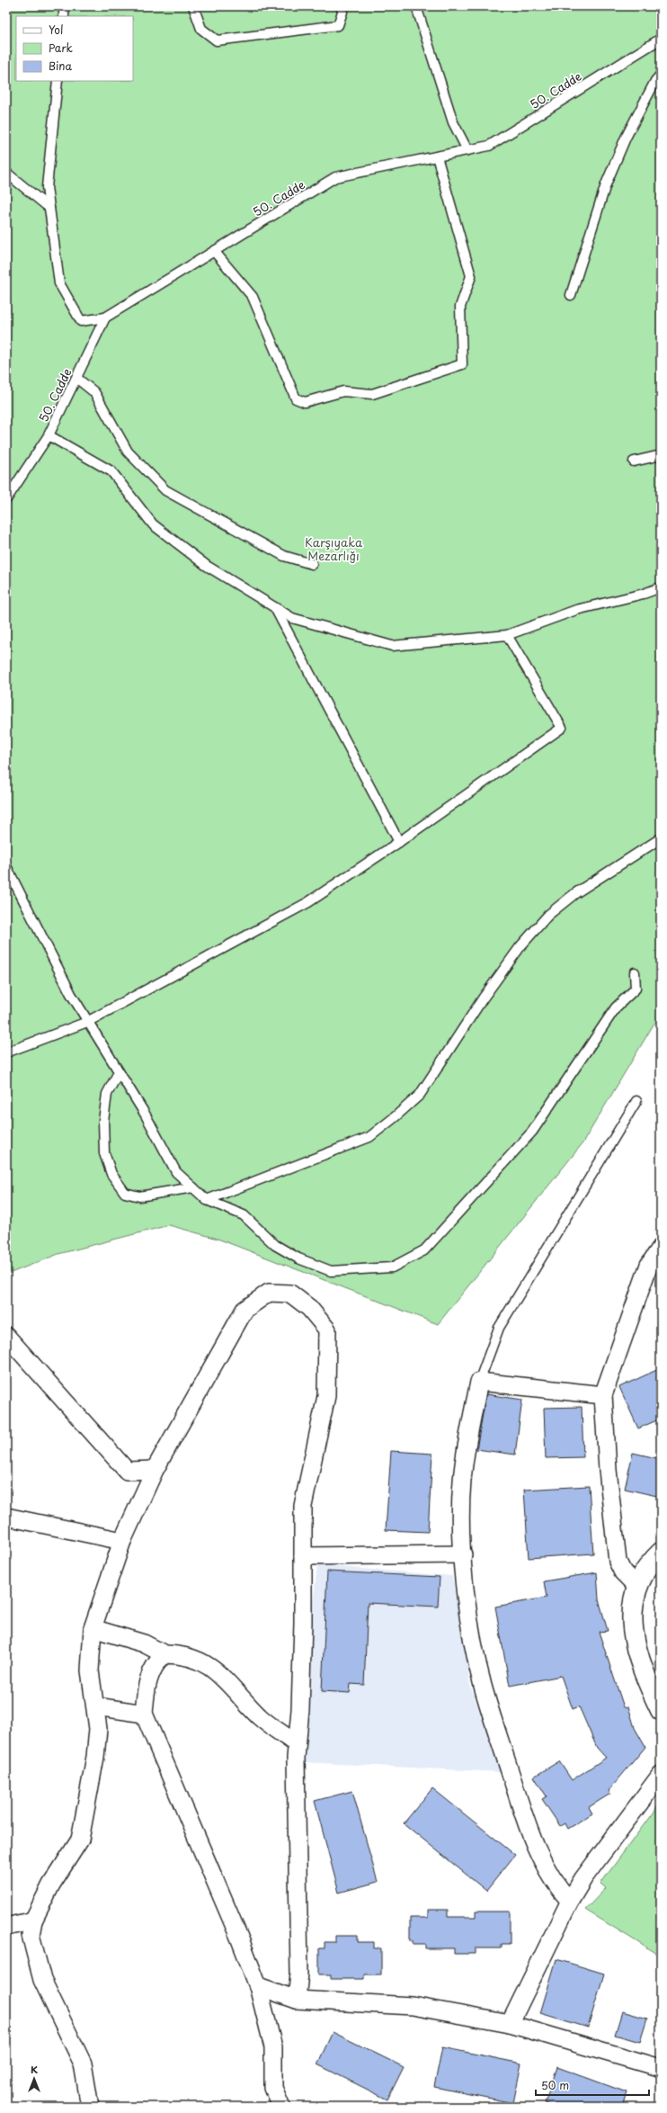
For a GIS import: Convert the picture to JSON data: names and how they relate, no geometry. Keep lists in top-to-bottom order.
{
  "streets": {
    "lane": ["50. Cadde"]
  },
  "parks": ["Karşıyaka Mezarlığı"],
  "legend": ["Yol", "Park", "Bina"],
  "scale_bar": "50 m",
  "north": "top"
}
